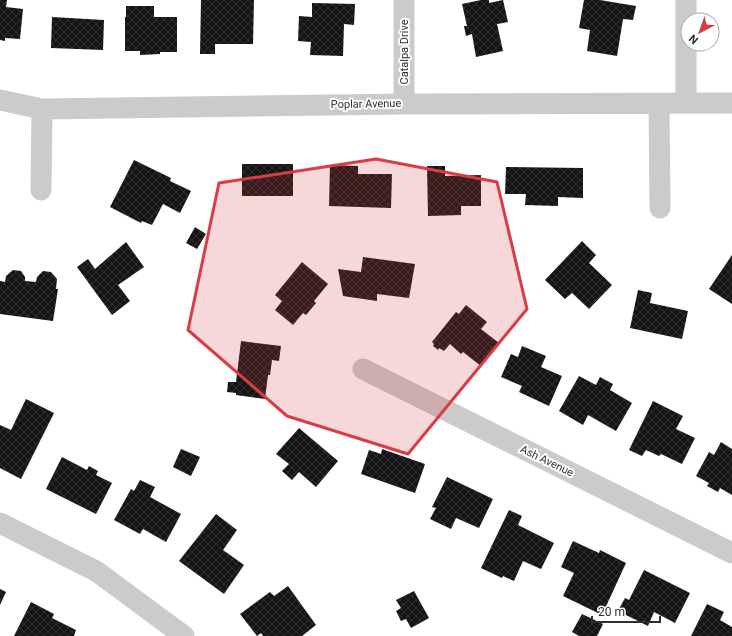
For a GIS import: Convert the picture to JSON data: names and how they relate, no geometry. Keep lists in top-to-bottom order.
{
  "streets": {
    "street": ["Catalpa Drive", "Poplar Avenue", "Ash Avenue"]
  },
  "crossings": [
    ["Catalpa Drive", "Poplar Avenue"]
  ],
  "scale_bar": "20 m",
  "north": "bottom left"
}
